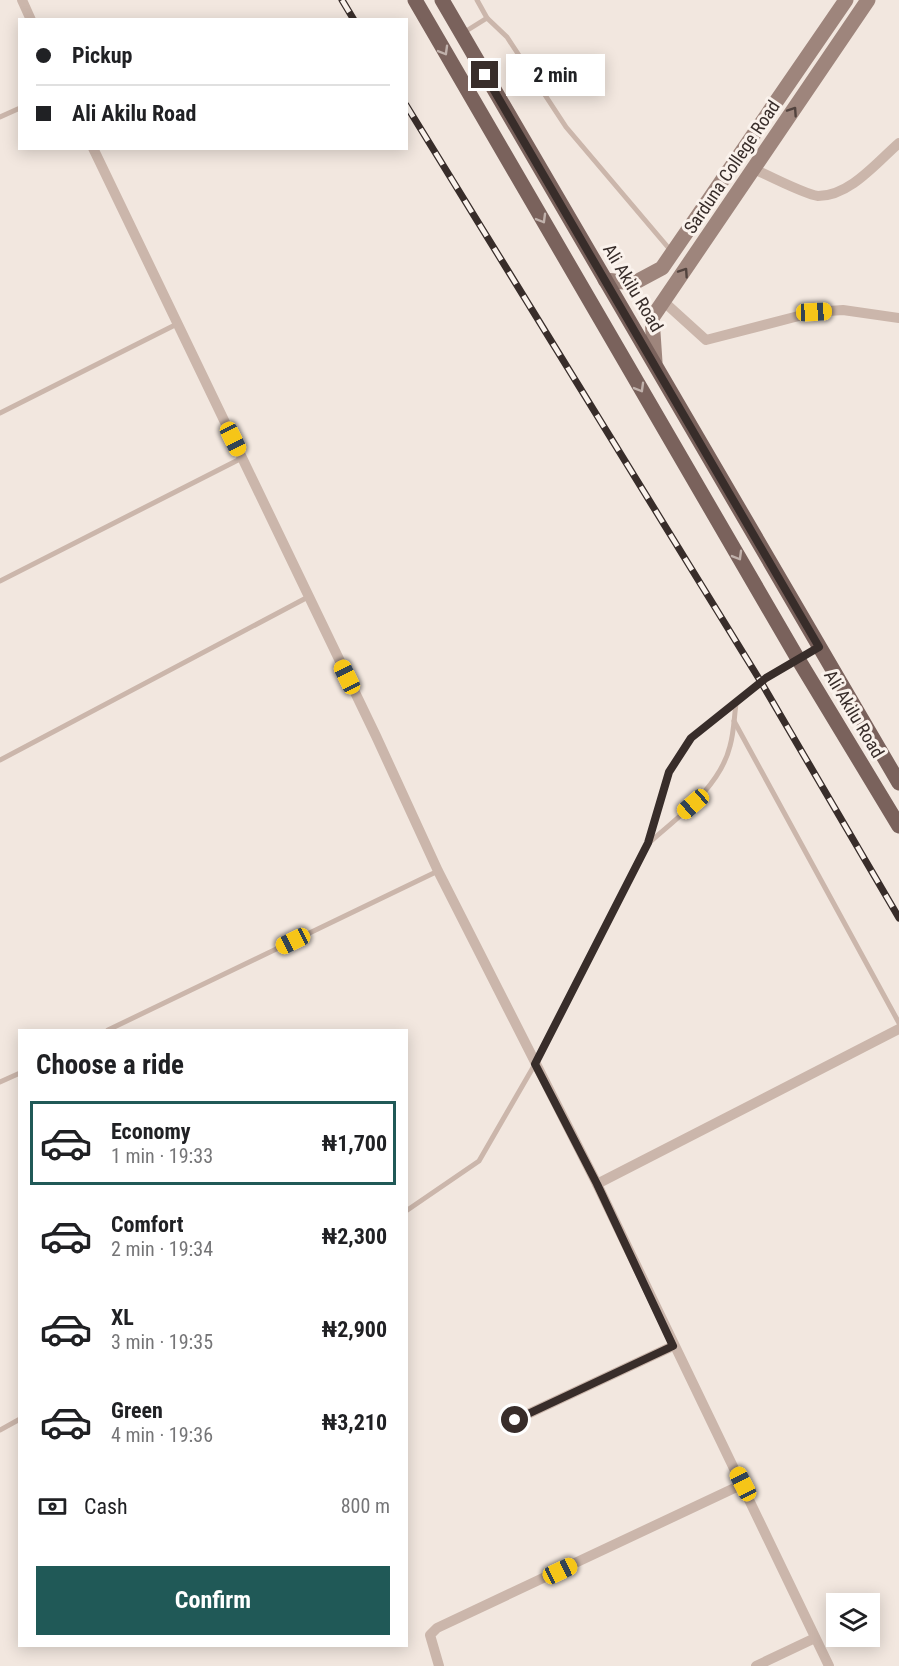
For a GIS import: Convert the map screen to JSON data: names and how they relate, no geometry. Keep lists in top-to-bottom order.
{
  "streets": {
    "main road": ["Ali Akilu Road"],
    "street": ["Sarduna College Road"]
  },
  "crossings": [
    ["Sarduna College Road", "Ali Akilu Road"]
  ],
  "page": {
    "banner": ["Pickup", "Ali Akilu Road"],
    "bubble": "2 min",
    "heading": "Choose a ride",
    "list": [
      {
        "name": "Economy",
        "note": "1 min · 19:33",
        "value": "₦1,700"
      },
      {
        "name": "Comfort",
        "note": "2 min · 19:34",
        "value": "₦2,300"
      },
      {
        "name": "XL",
        "note": "3 min · 19:35",
        "value": "₦2,900"
      },
      {
        "name": "Green",
        "note": "4 min · 19:36",
        "value": "₦3,210"
      }
    ],
    "pay": ["Cash", "800 m"],
    "buttons": "Confirm"
  }
}
